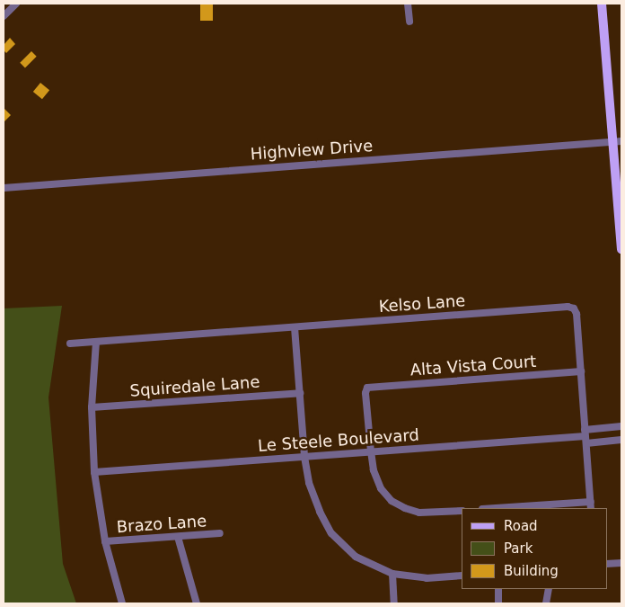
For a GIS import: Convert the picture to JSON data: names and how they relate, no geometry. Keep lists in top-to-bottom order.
{
  "streets": {
    "street": [
      "Highview Drive",
      "Kelso Lane",
      "Alta Vista Court",
      "Squiredale Lane",
      "Le Steele Boulevard",
      "Brazo Lane"
    ]
  },
  "crossings": [
    ["Kelso Lane", "Alta Vista Court"],
    ["Kelso Lane", "Le Steele Boulevard"],
    ["Alta Vista Court", "Le Steele Boulevard"]
  ],
  "legend": ["Road", "Park", "Building"]
}
